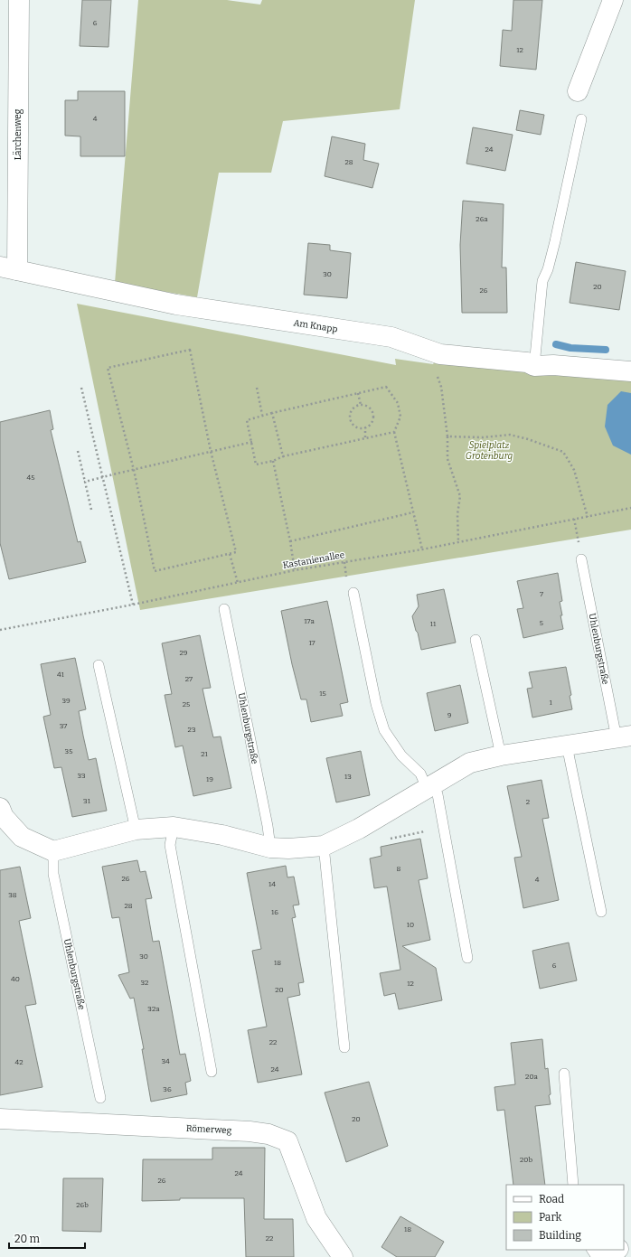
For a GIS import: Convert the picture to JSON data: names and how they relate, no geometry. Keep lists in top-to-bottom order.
{
  "streets": {
    "street": [
      "Lärchenweg",
      "Am Knapp",
      "Uhlenburgstraße",
      "Römerweg"
    ],
    "path": ["Kastanienallee"]
  },
  "crossings": [
    ["Lärchenweg", "Am Knapp"]
  ],
  "parks": ["Spielplatz Grotenburg"],
  "house_numbers": [
    "6",
    "12",
    "4",
    "24",
    "28",
    "26a",
    "30",
    "20",
    "26",
    "45",
    "7",
    "17a",
    "5",
    "11",
    "17",
    "29",
    "41",
    "27",
    "15",
    "39",
    "1",
    "25",
    "9",
    "37",
    "23",
    "35",
    "21",
    "33",
    "13",
    "19",
    "31",
    "2",
    "8",
    "26",
    "4",
    "14",
    "38",
    "28",
    "16",
    "10",
    "30",
    "18",
    "6",
    "40",
    "32",
    "12",
    "20",
    "32a",
    "22",
    "34",
    "42",
    "24",
    "20a",
    "36",
    "20",
    "20b",
    "24",
    "26",
    "26b",
    "18",
    "22"
  ],
  "legend": ["Road", "Park", "Building"],
  "scale_bar": "20 m"
}
